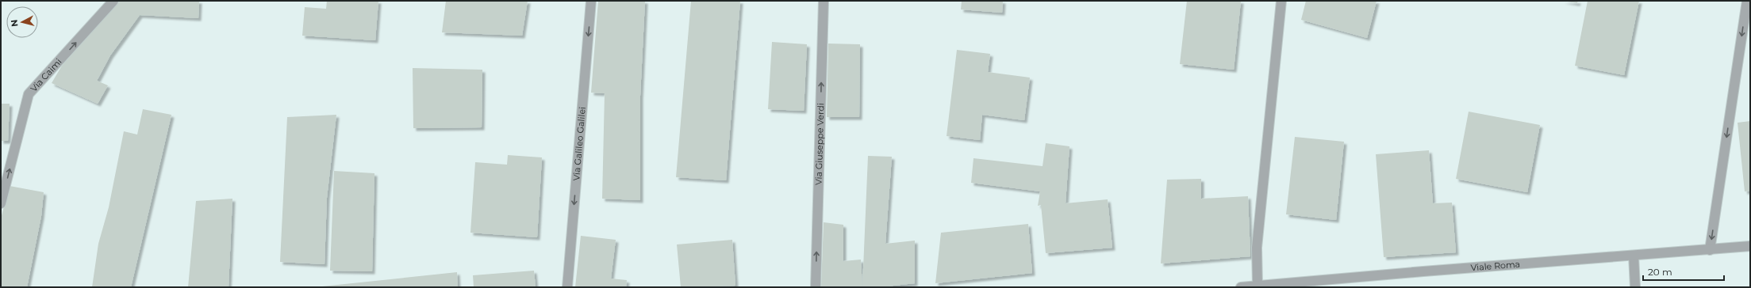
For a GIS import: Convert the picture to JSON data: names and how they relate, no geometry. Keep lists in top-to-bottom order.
{
  "streets": {
    "street": [
      "Via Caimi",
      "Via Galileo Galilei",
      "Via Giuseppe Verdi",
      "Viale Roma"
    ]
  },
  "one_way": ["Via Caimi", "Via Galileo Galilei", "Via Giuseppe Verdi"],
  "scale_bar": "20 m",
  "north": "left"
}
